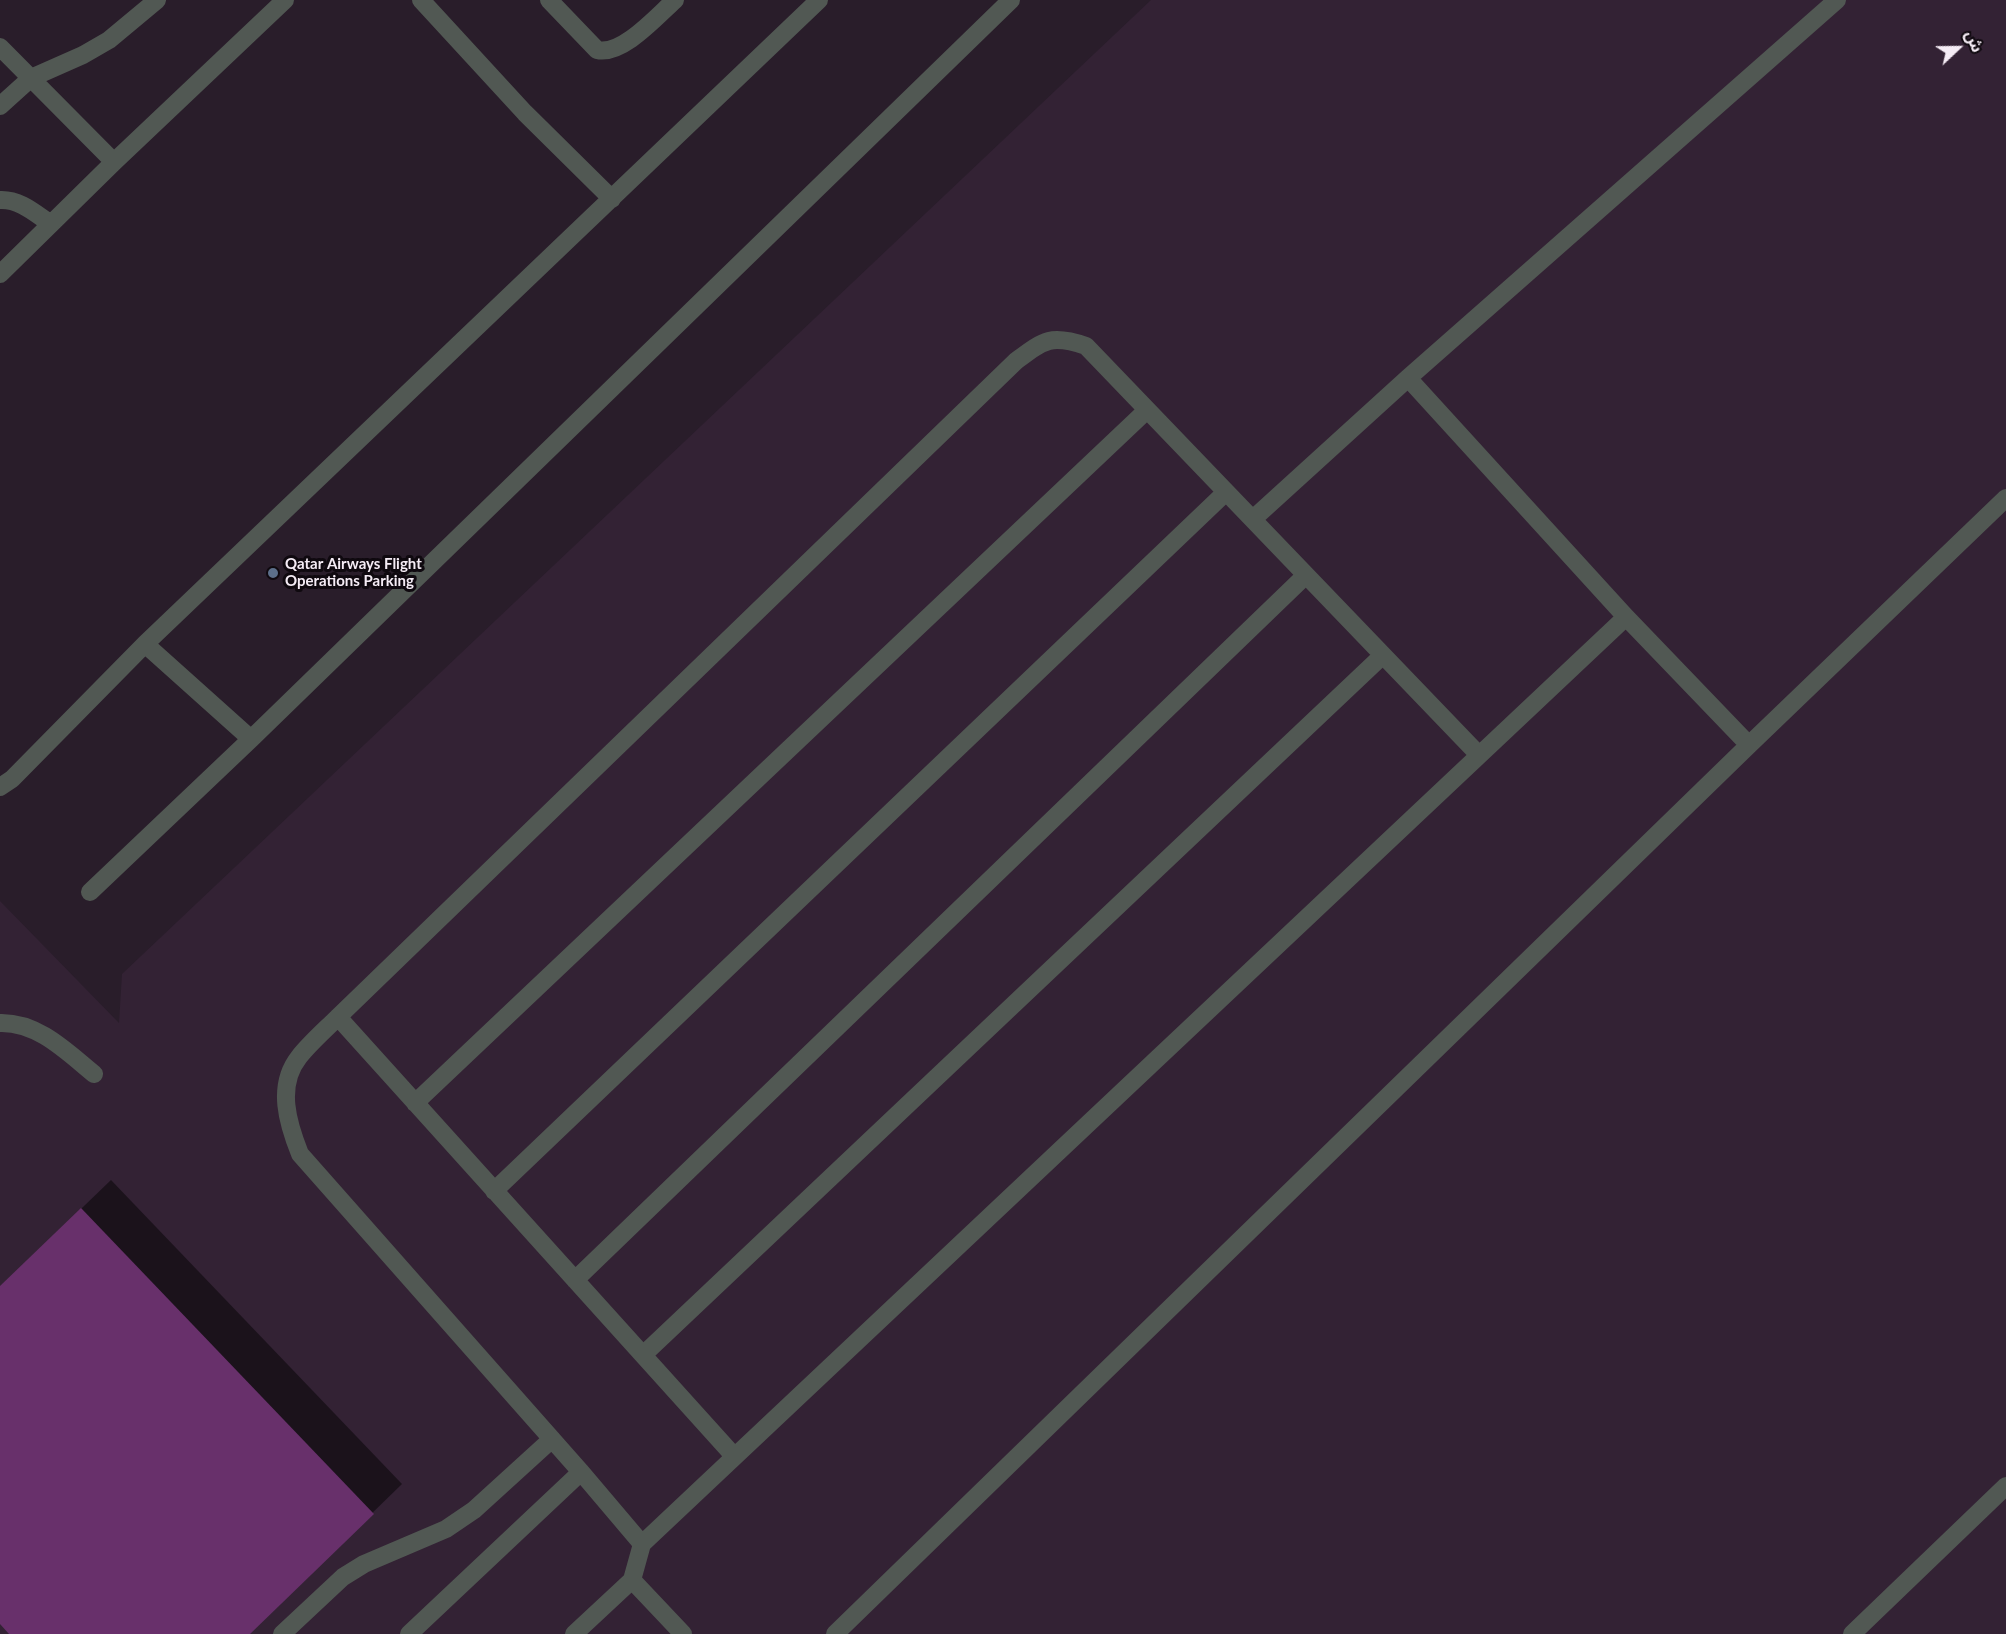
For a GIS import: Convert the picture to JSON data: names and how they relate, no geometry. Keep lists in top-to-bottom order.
{
  "places": ["Qatar Airways Flight Operations Parking"],
  "north": "right"
}
